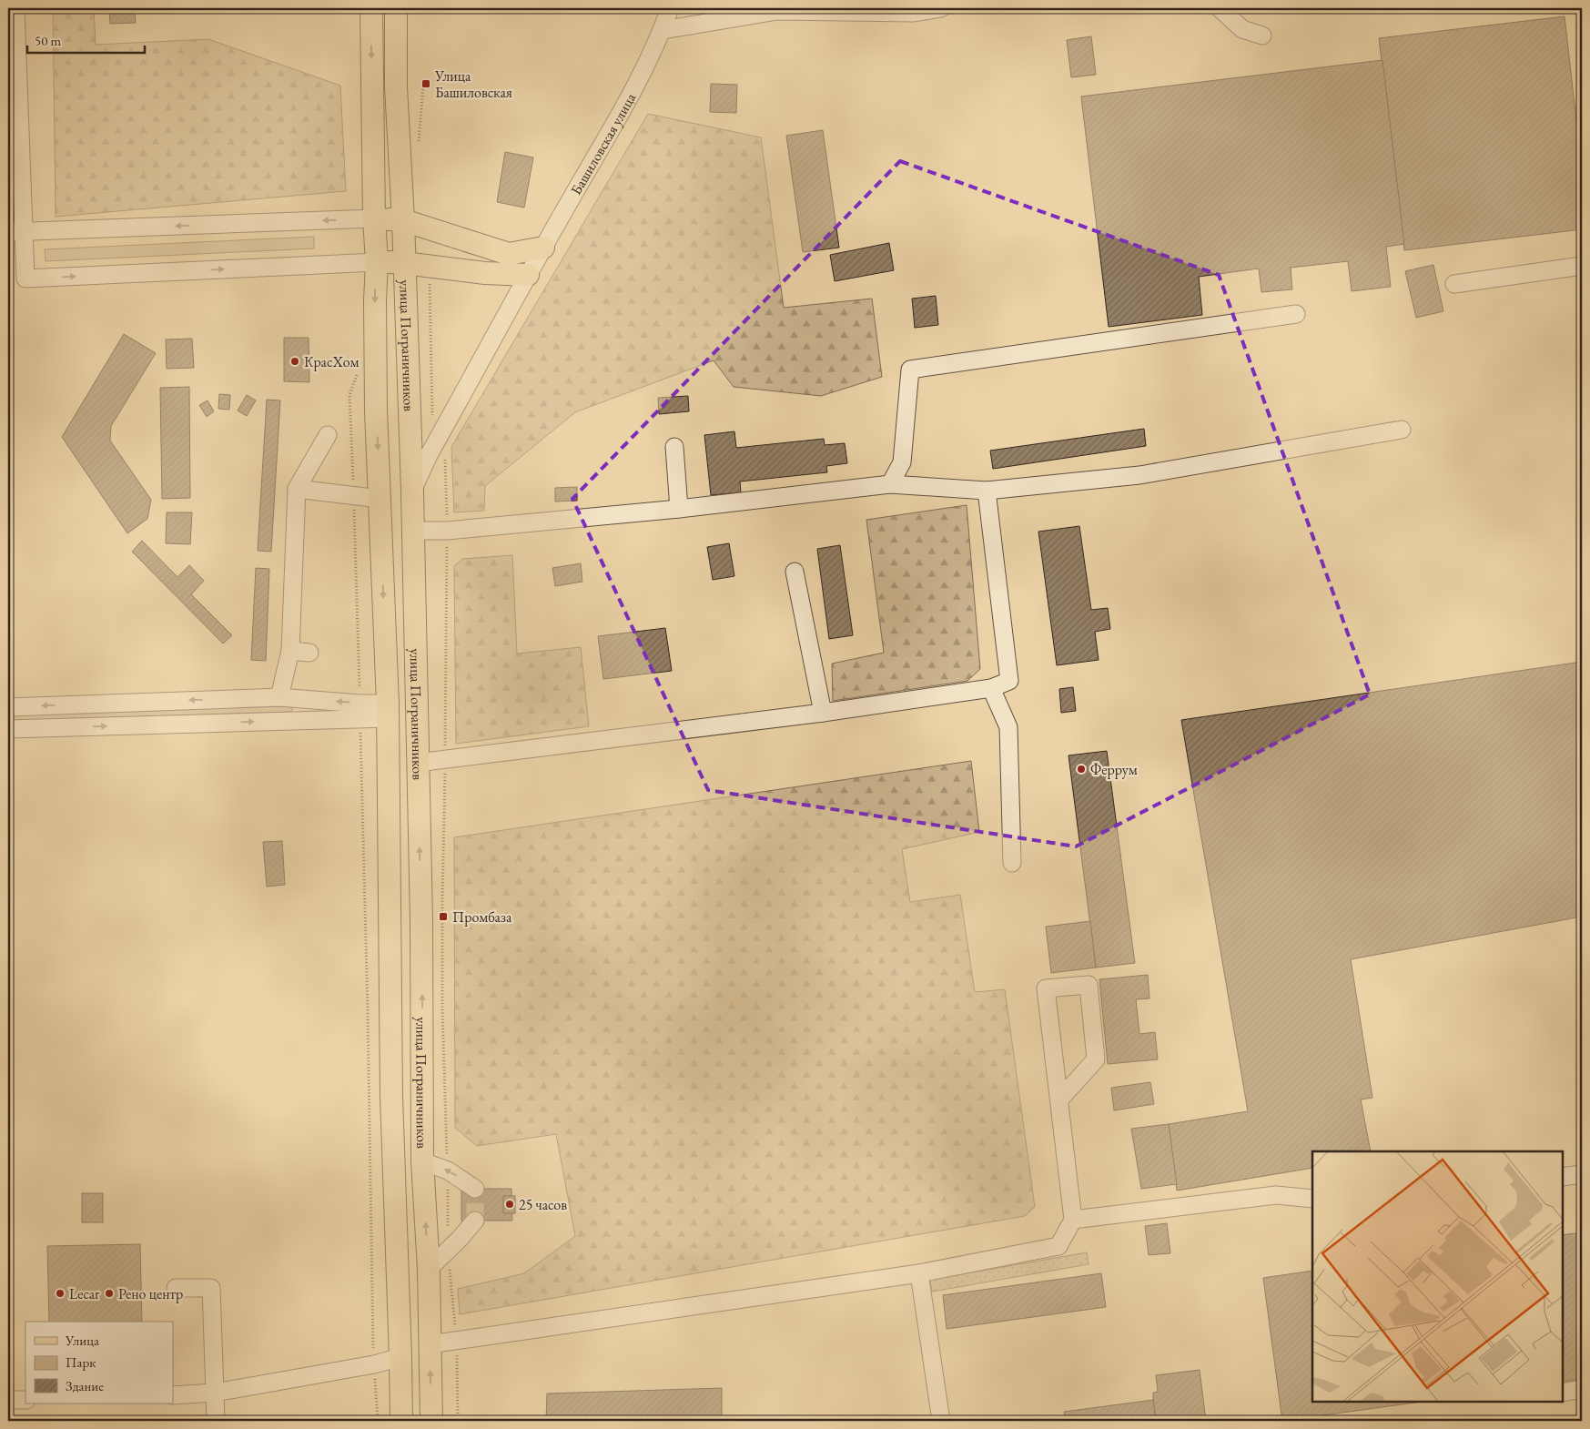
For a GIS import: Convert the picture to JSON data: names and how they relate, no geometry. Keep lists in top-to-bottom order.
{
  "streets": {
    "main road": ["улица Пограничников"],
    "street": ["Башиловская улица"]
  },
  "crossings": [
    ["Башиловская улица", "улица Пограничников"]
  ],
  "places": {
    "transit": ["Улица Башиловская", "Промбаза"],
    "other": [
      "КрасХом",
      "Феррум",
      "25 часов",
      "Lecar",
      "Рено центр"
    ]
  },
  "legend": ["Улица", "Парк", "Здание"],
  "scale_bar": "50 m"
}
